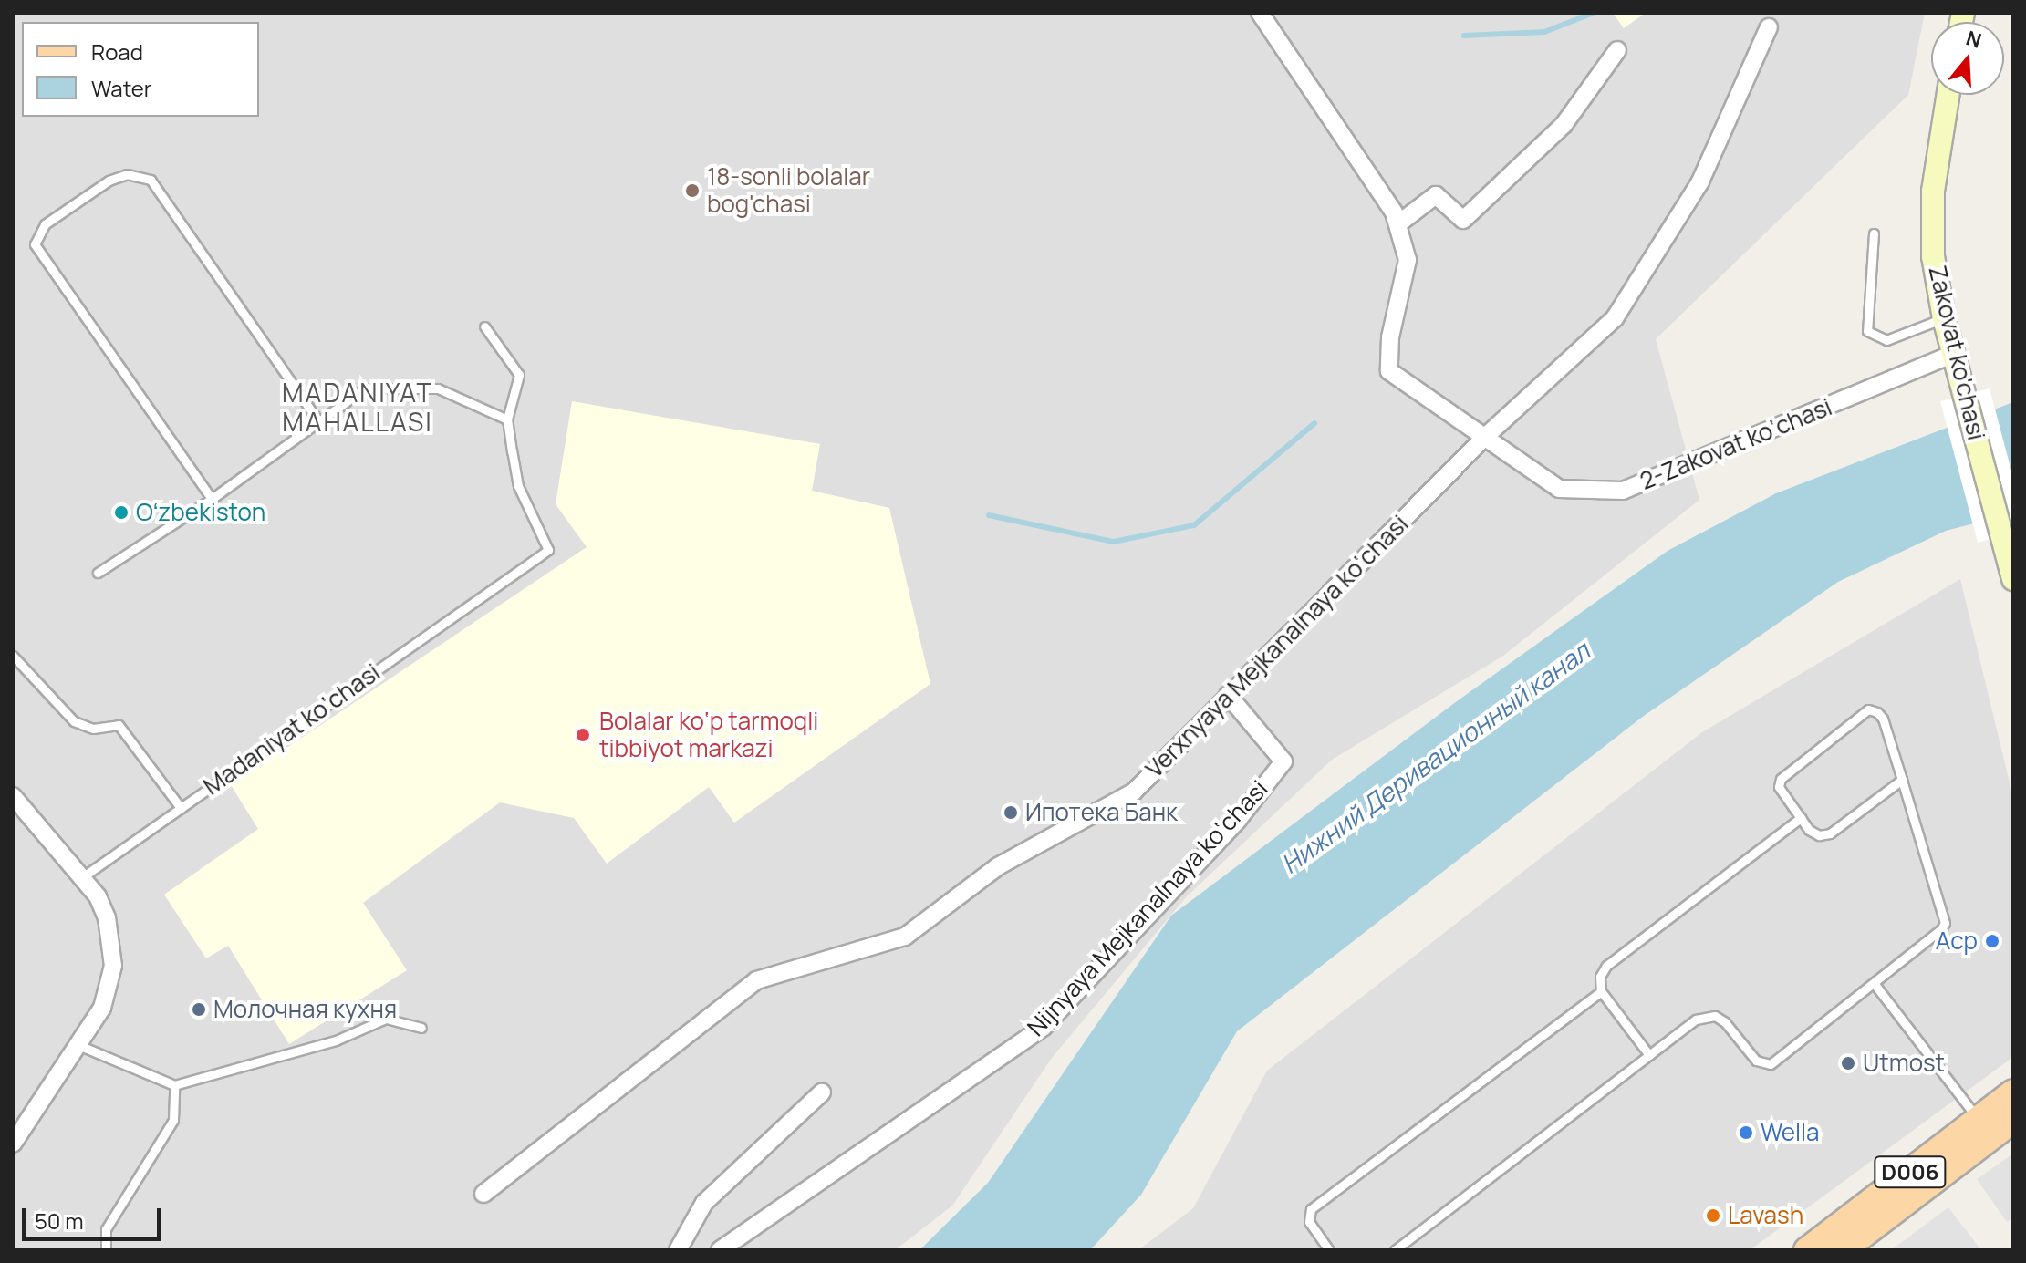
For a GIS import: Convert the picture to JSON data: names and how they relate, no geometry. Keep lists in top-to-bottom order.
{
  "streets": {
    "main road": ["Zakovat ko'chasi", "D006"],
    "street": ["2-Zakovat ko‘chasi", "Verxnyaya Mejkanalnaya ko‘chasi", "Nijnyaya Mejkanalnaya ko‘chasi"],
    "lane": ["Madaniyat ko‘chasi"]
  },
  "crossings": [
    ["Zakovat ko'chasi", "2-Zakovat ko‘chasi"],
    ["2-Zakovat ko‘chasi", "Verxnyaya Mejkanalnaya ko‘chasi"],
    ["Verxnyaya Mejkanalnaya ko‘chasi", "Nijnyaya Mejkanalnaya ko‘chasi"]
  ],
  "districts": ["MADANIYAT MAHALLASI"],
  "water": ["Нижний Деривационный канал"],
  "places": [
    "18-sonli bolalar bog'chasi",
    "Oʻzbekiston",
    "Bolalar ko‘p tarmoqli tibbiyot markazi",
    "Ипотека Банк",
    "Аср",
    "Молочная кухня",
    "Utmost",
    "Wella",
    "Lavash"
  ],
  "legend": ["Road", "Water"],
  "scale_bar": "50 m",
  "north": "top"
}
